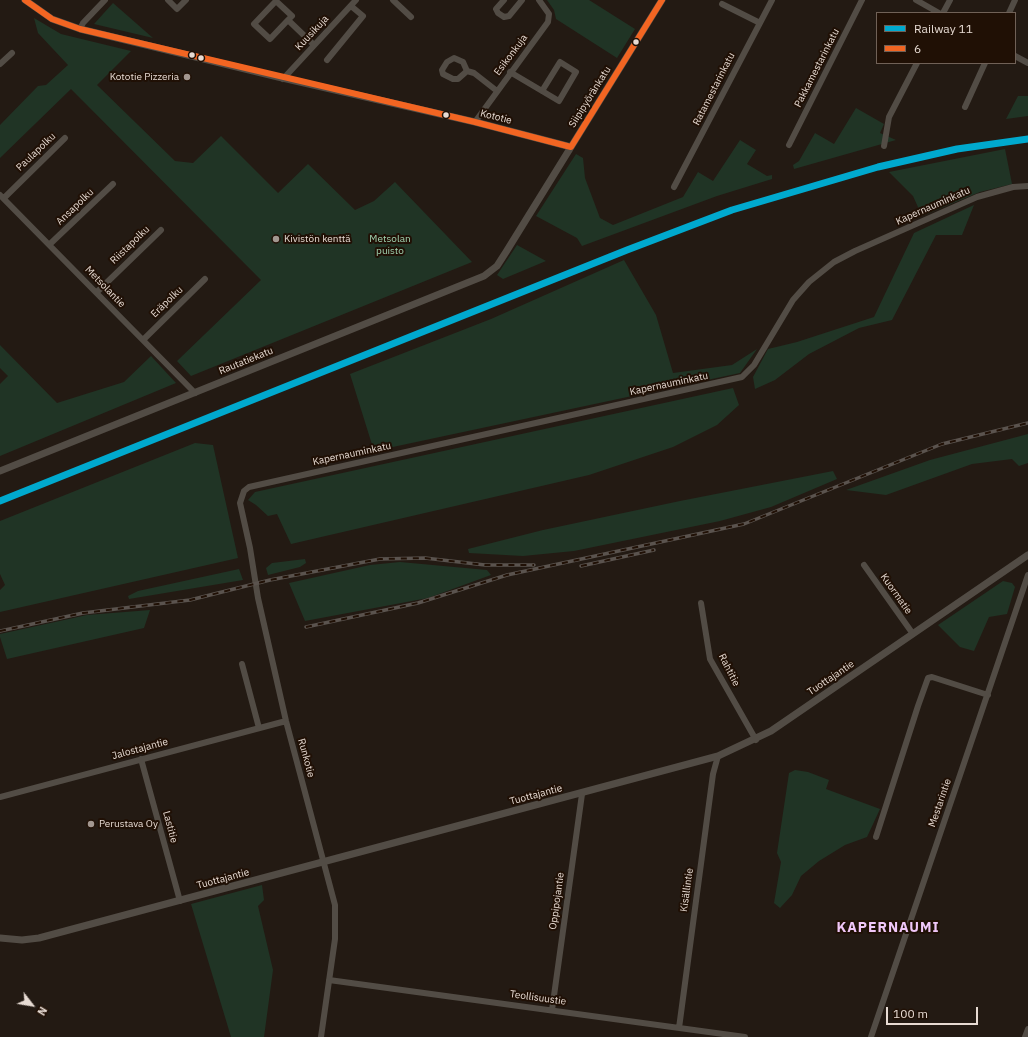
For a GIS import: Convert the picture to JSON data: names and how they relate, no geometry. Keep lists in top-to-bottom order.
{
  "streets": {
    "street": [
      "Kuusikuja",
      "Esikonkuja",
      "Pakkamestarinkatu",
      "Ratamestarinkatu",
      "Siipipyöränkatu",
      "Kototie",
      "Paulapolku",
      "Kapernauminkatu",
      "Ansapolku",
      "Riistapolku",
      "Metsolantie",
      "Eräpolku",
      "Rautatiekatu",
      "Kuormatie",
      "Rahtitie",
      "Tuottajantie",
      "Jalostajantie",
      "Runkotie",
      "Mestarintie",
      "Lastitie",
      "Kisällintie",
      "Oppipojantie",
      "Teollisuustie"
    ]
  },
  "crossings": [
    ["Kuusikuja", "Kototie"],
    ["Esikonkuja", "Kototie"],
    ["Siipipyöränkatu", "Kototie"],
    ["Siipipyöränkatu", "Rautatiekatu"],
    ["Paulapolku", "Metsolantie"],
    ["Kapernauminkatu", "Runkotie"],
    ["Ansapolku", "Metsolantie"],
    ["Riistapolku", "Metsolantie"],
    ["Metsolantie", "Eräpolku"],
    ["Metsolantie", "Rautatiekatu"],
    ["Kuormatie", "Tuottajantie"],
    ["Rahtitie", "Tuottajantie"],
    ["Tuottajantie", "Runkotie"],
    ["Tuottajantie", "Lastitie"],
    ["Tuottajantie", "Kisällintie"],
    ["Tuottajantie", "Oppipojantie"],
    ["Jalostajantie", "Runkotie"],
    ["Jalostajantie", "Lastitie"],
    ["Runkotie", "Teollisuustie"],
    ["Kisällintie", "Teollisuustie"],
    ["Oppipojantie", "Teollisuustie"]
  ],
  "districts": ["KAPERNAUMI"],
  "parks": ["Metsolan puisto"],
  "places": ["Kototie Pizzeria", "Kivistön kenttä", "Perustava Oy"],
  "lines": ["transit line 6", "rail line 11"],
  "legend": ["Railway 11", "6"],
  "scale_bar": "100 m",
  "north": "bottom right"
}
